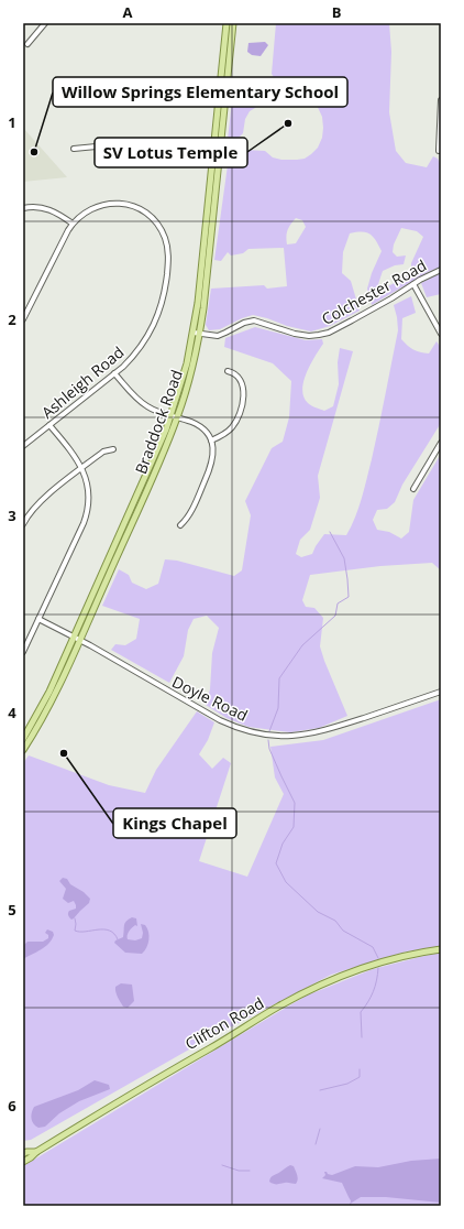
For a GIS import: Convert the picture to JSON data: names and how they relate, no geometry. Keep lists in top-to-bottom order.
{
  "streets": {
    "main road": ["Braddock Road", "Clifton Road"],
    "street": ["Colchester Road", "Ashleigh Road", "Doyle Road"]
  },
  "crossings": [
    ["Colchester Road", "Braddock Road"],
    ["Braddock Road", "Doyle Road"]
  ],
  "places": ["SV Lotus Temple", "Willow Springs Elementary School", "Kings Chapel"],
  "grid": {
    "columns": ["A", "B"],
    "rows": [
      "1",
      "2",
      "3",
      "4",
      "5",
      "6"
    ]
  }
}
